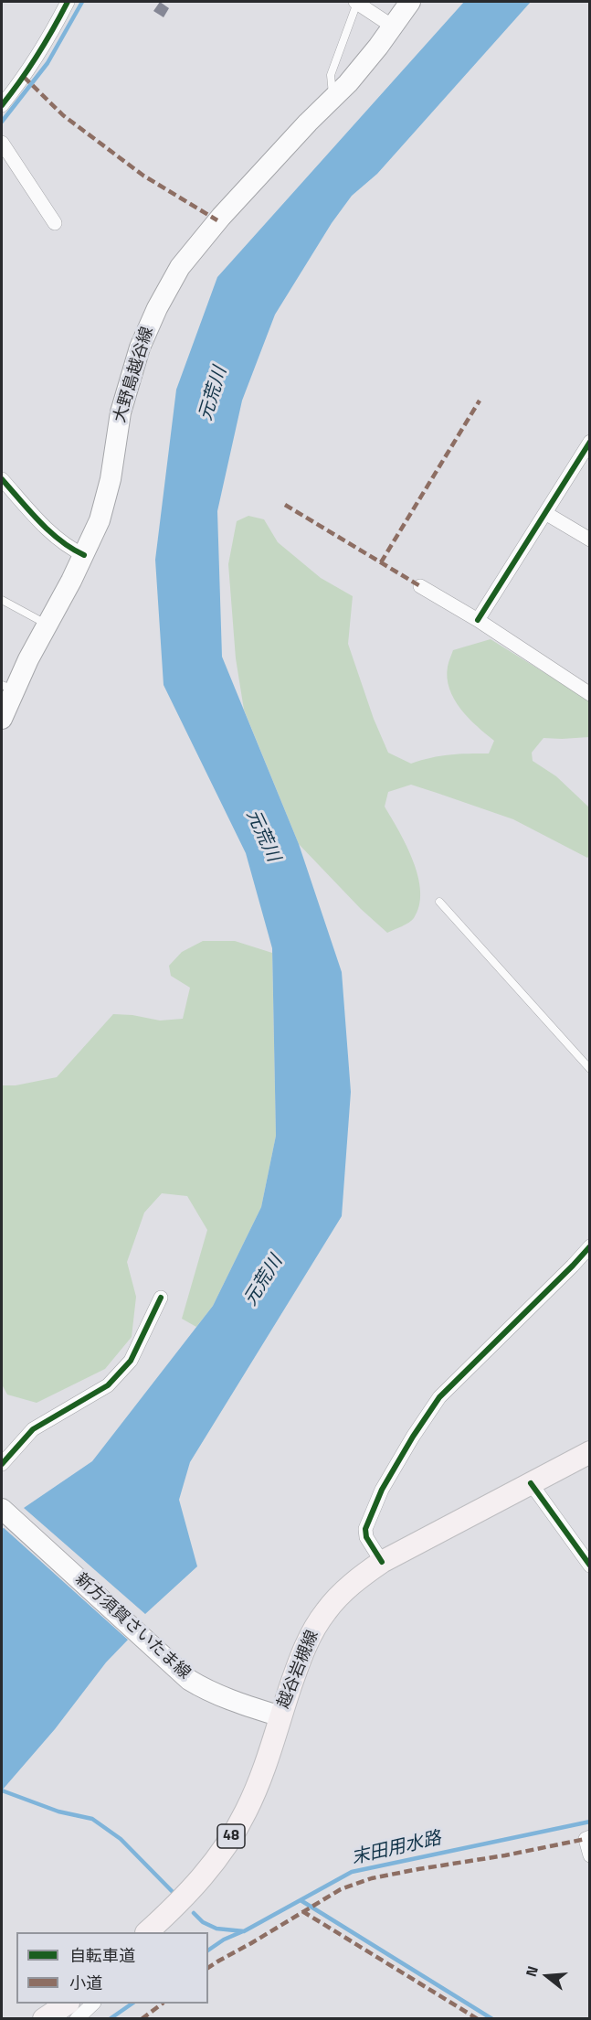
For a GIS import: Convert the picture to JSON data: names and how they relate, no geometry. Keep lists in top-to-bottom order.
{
  "streets": {
    "main road": [
      "大野島越谷線",
      "新方須賀さいたま線",
      "越谷岩槻線",
      "48"
    ]
  },
  "crossings": [
    ["新方須賀さいたま線", "越谷岩槻線"]
  ],
  "water": ["元荒川", "末田用水路"],
  "legend": ["自転車道", "小道"],
  "north": "left"
}
